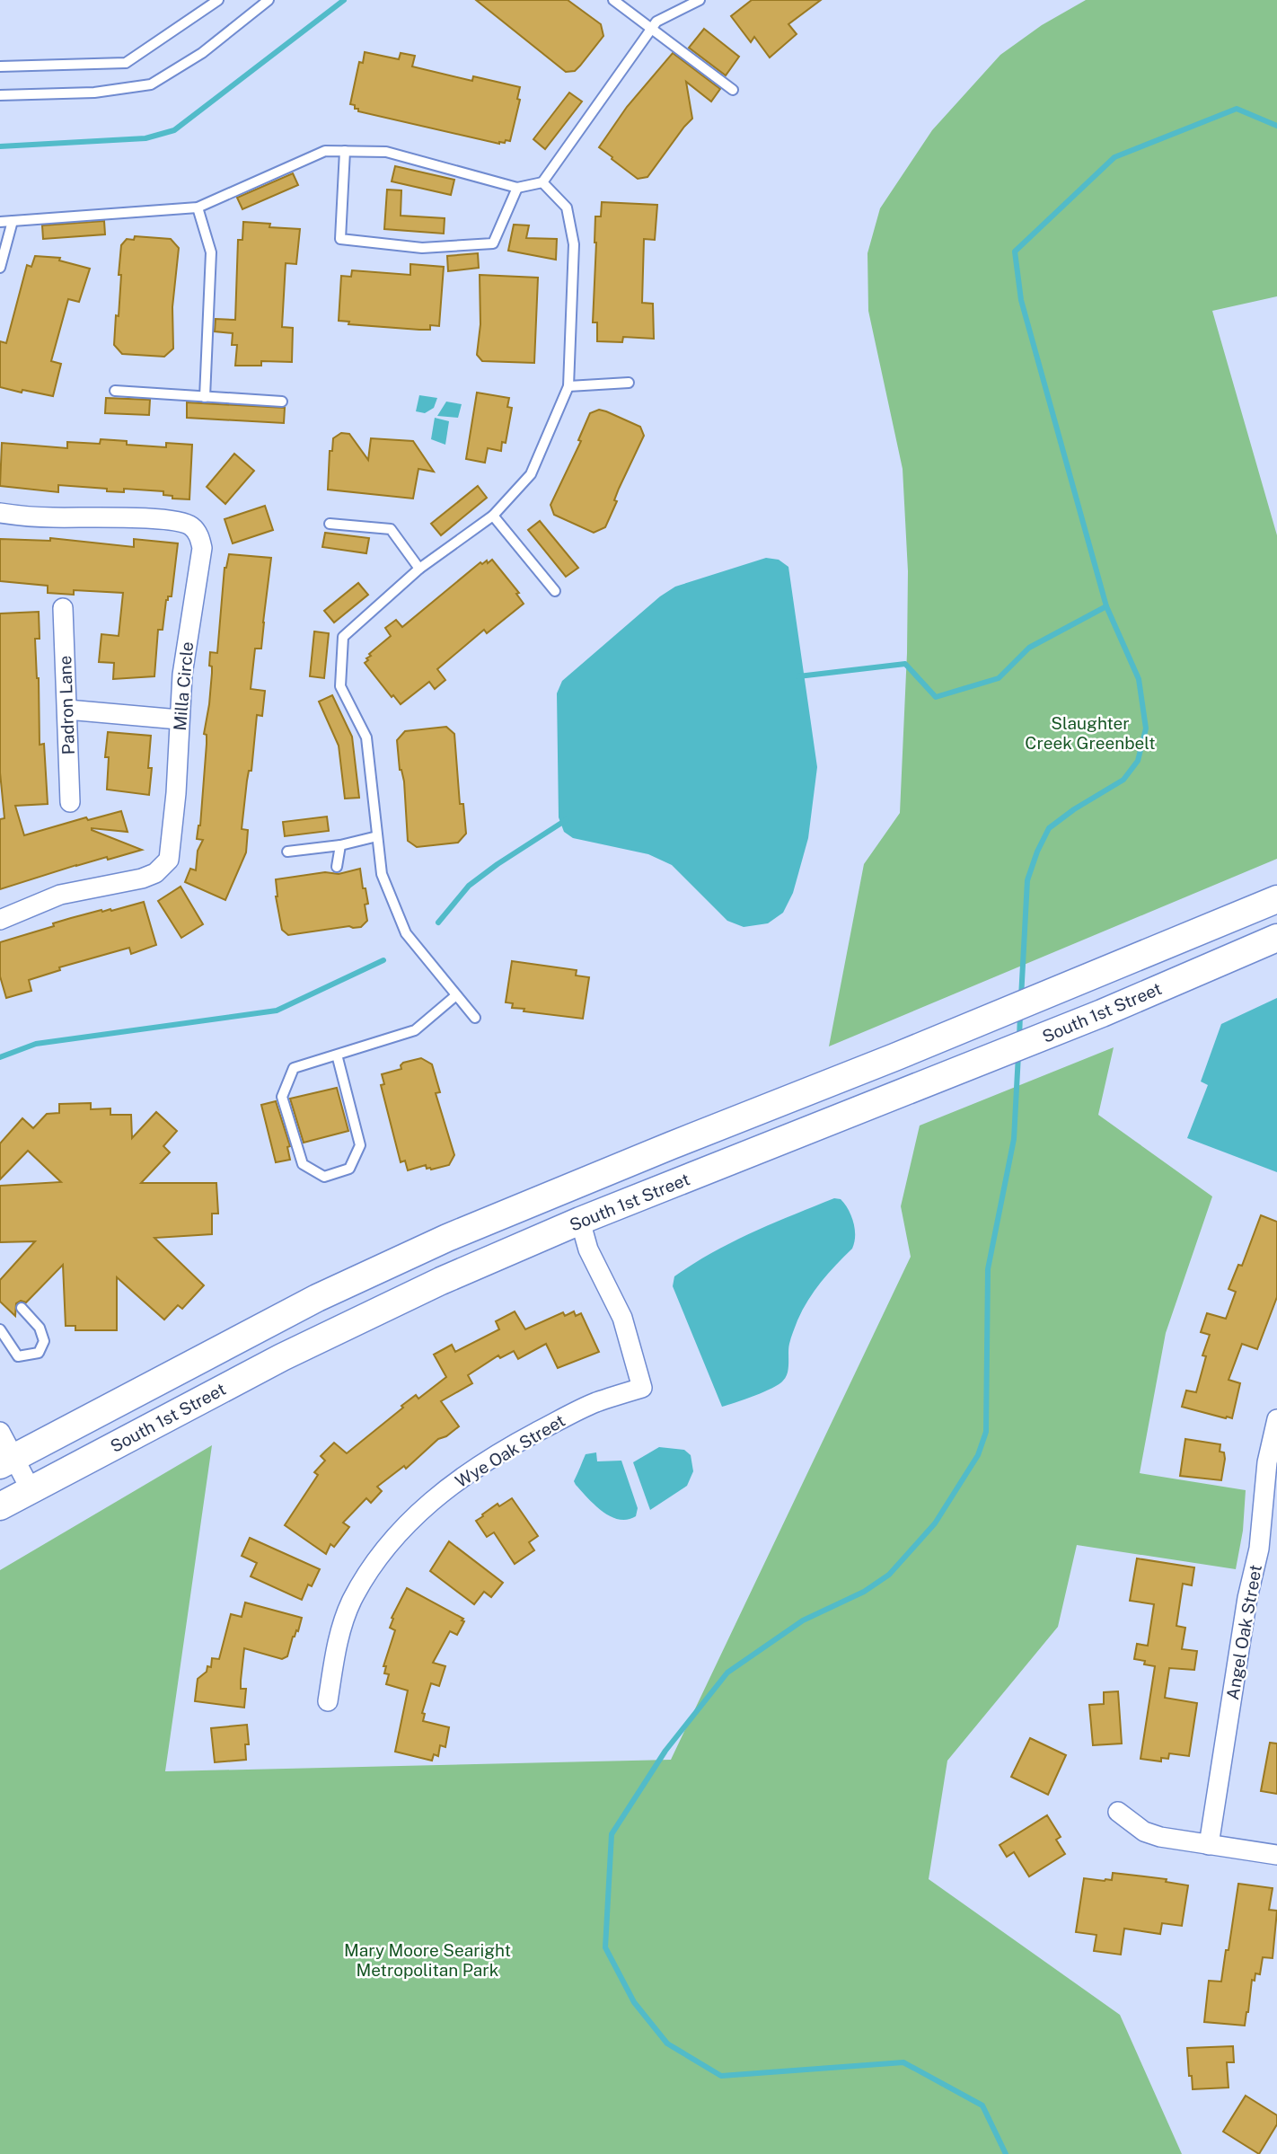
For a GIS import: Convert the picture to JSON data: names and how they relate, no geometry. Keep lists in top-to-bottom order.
{
  "streets": {
    "main road": ["South 1st Street"],
    "street": [
      "Milla Circle",
      "Padron Lane",
      "Wye Oak Street",
      "Angel Oak Street"
    ]
  },
  "crossings": [
    ["South 1st Street", "Wye Oak Street"]
  ],
  "parks": ["Slaughter Creek Greenbelt", "Mary Moore Searight Metropolitan Park"]
}
